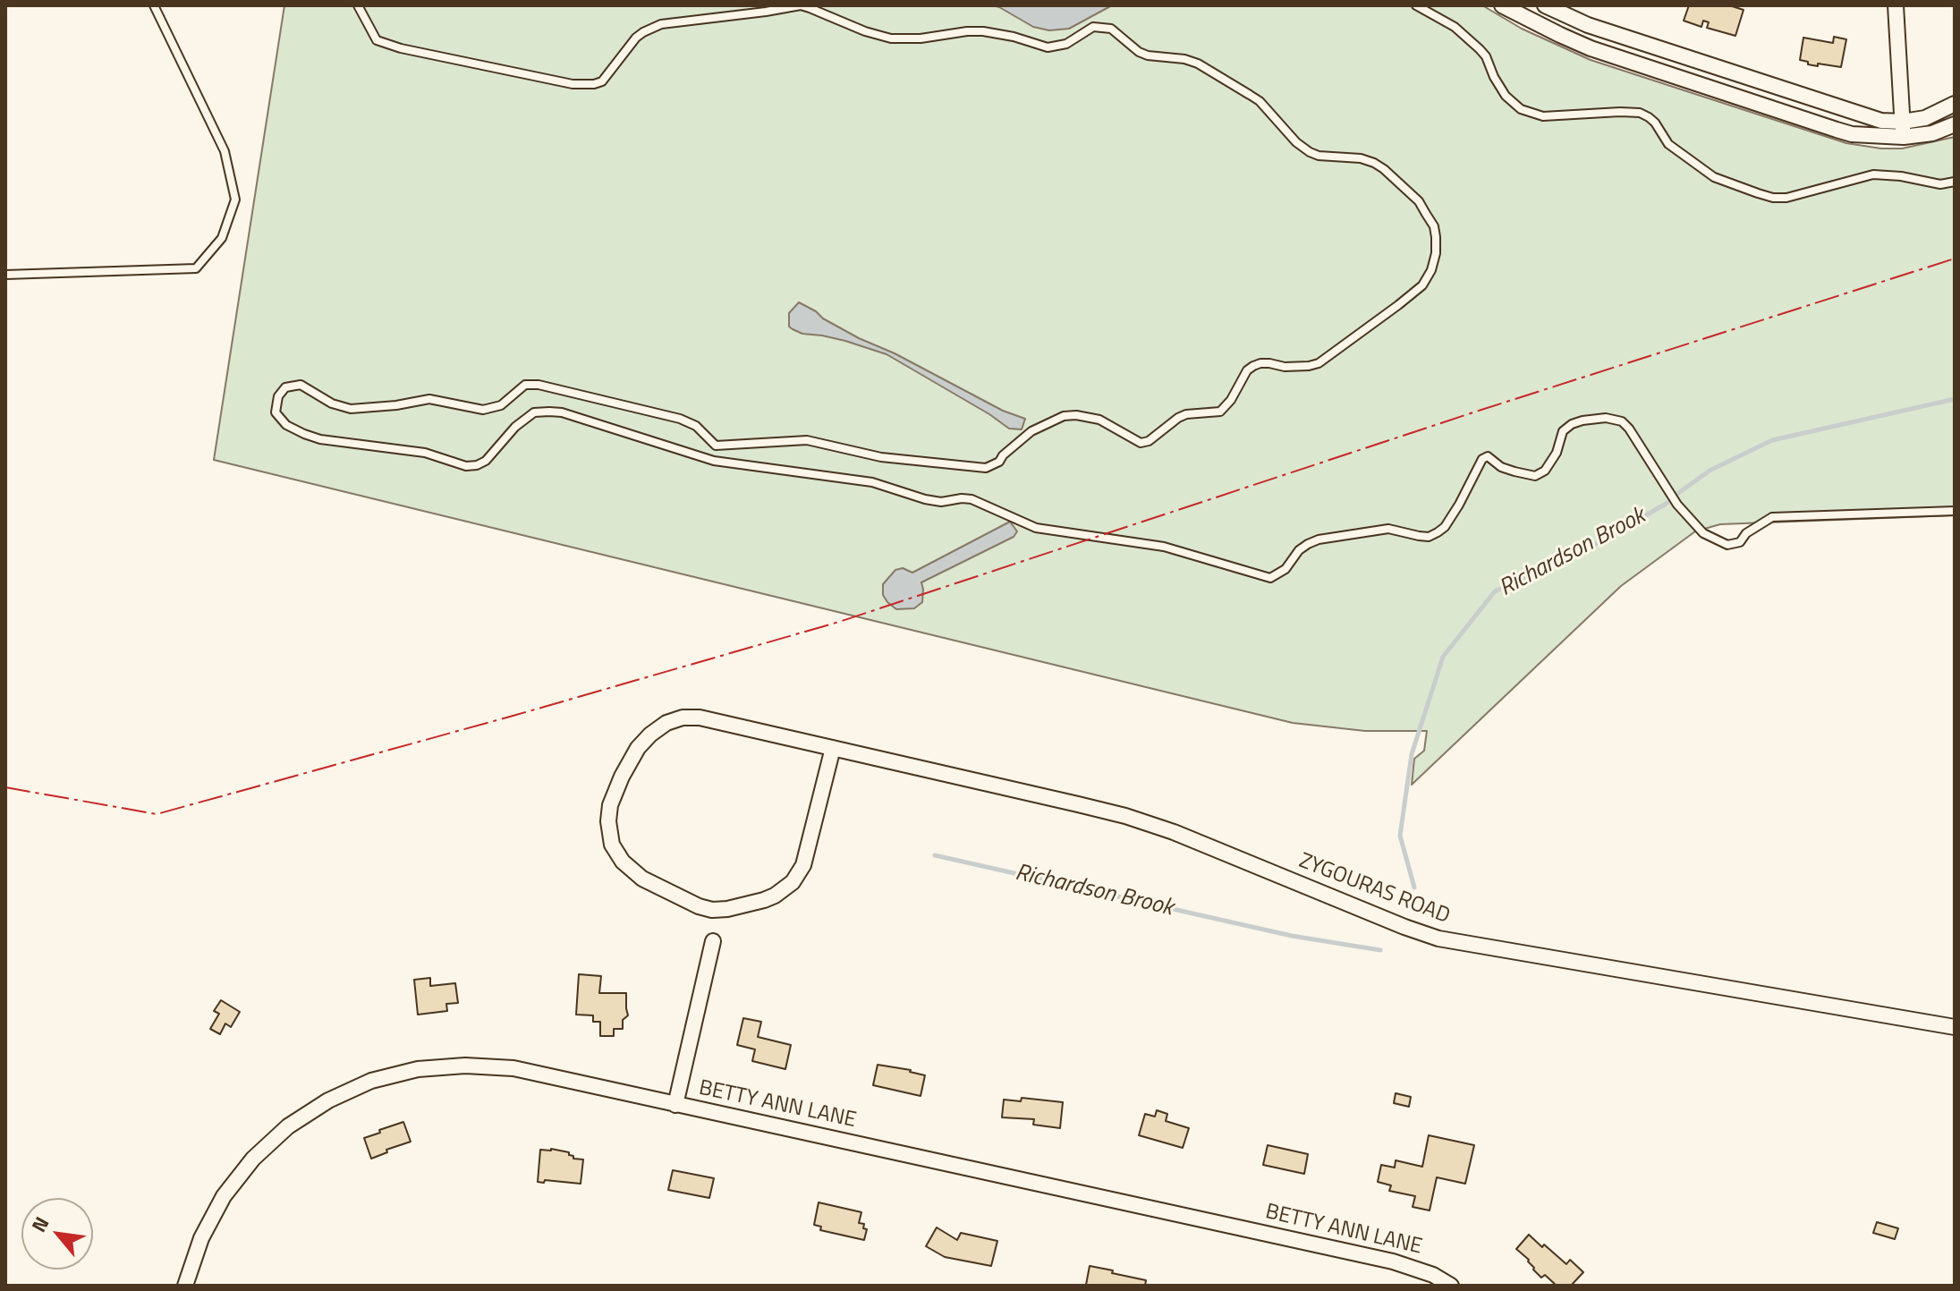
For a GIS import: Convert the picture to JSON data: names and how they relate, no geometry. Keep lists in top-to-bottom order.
{
  "streets": {
    "street": ["ZYGOURAS ROAD", "BETTY ANN LANE"]
  },
  "water": ["Richardson Brook"],
  "north": "top left"
}
